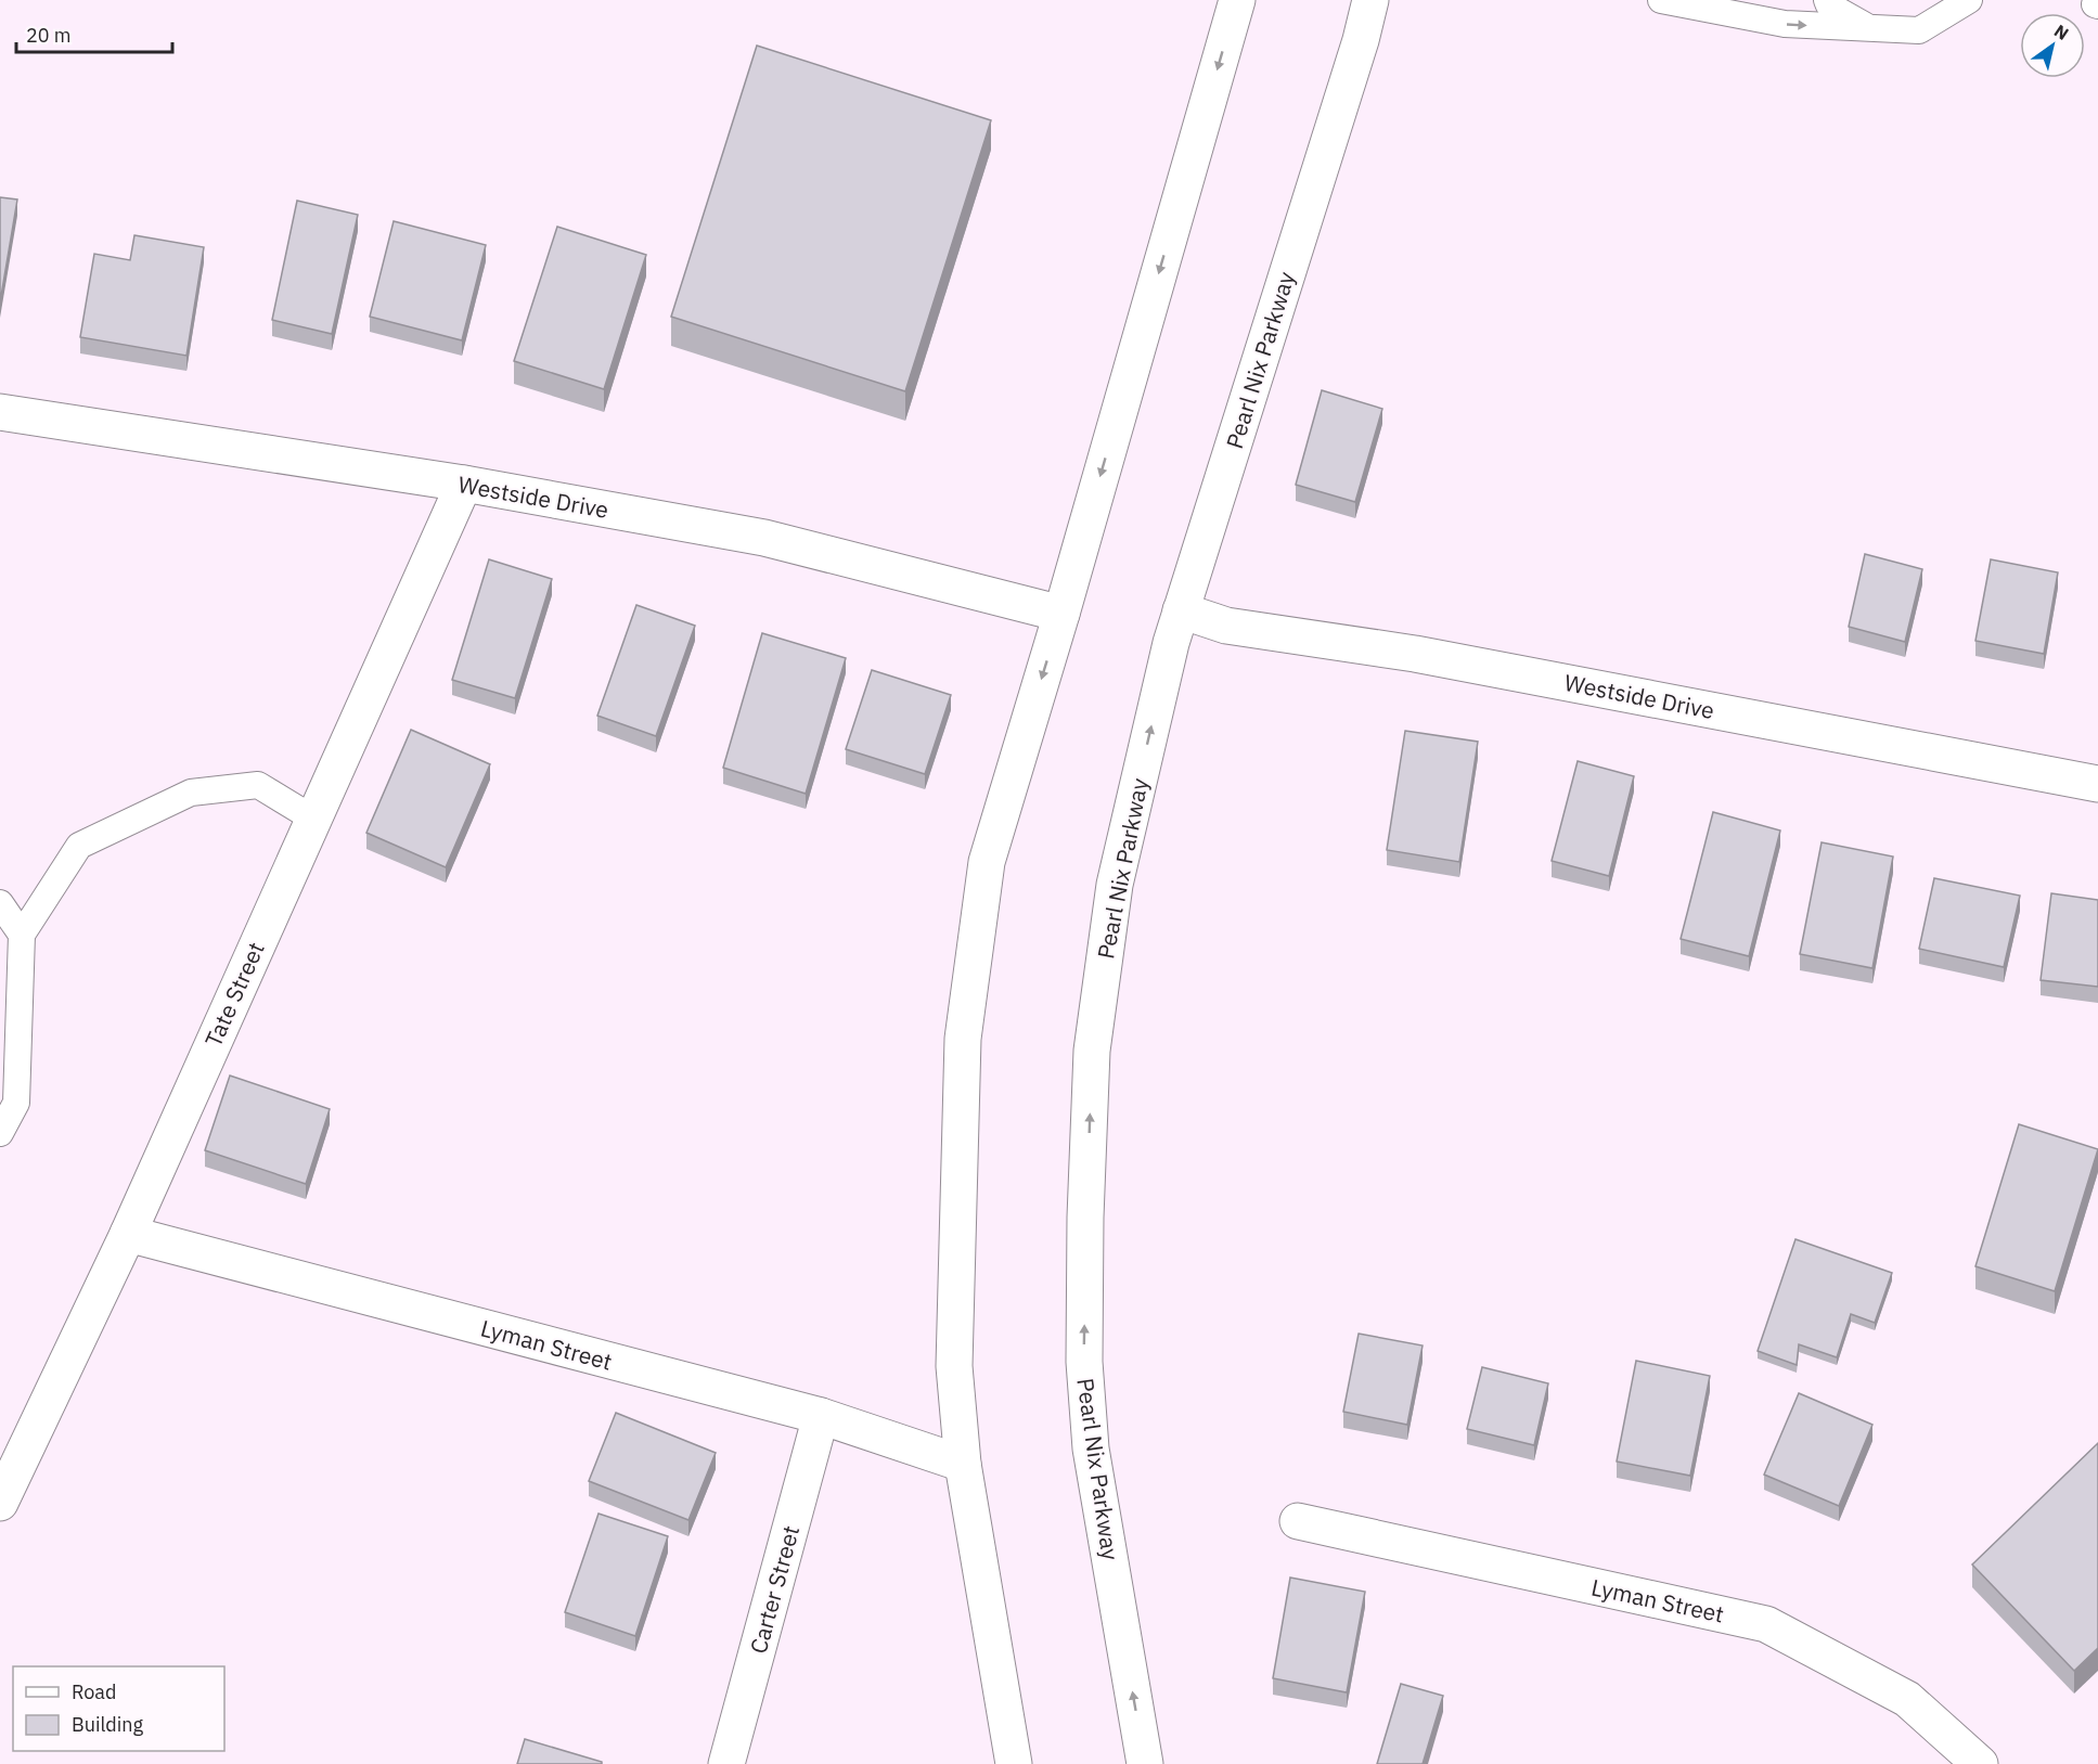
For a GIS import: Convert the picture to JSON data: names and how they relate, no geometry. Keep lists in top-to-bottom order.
{
  "streets": {
    "street": [
      "Pearl Nix Parkway",
      "Westside Drive",
      "Tate Street",
      "Lyman Street",
      "Carter Street"
    ]
  },
  "crossings": [
    ["Pearl Nix Parkway", "Westside Drive"],
    ["Westside Drive", "Tate Street"],
    ["Tate Street", "Lyman Street"],
    ["Lyman Street", "Carter Street"]
  ],
  "legend": ["Road", "Building"],
  "scale_bar": "20 m",
  "north": "top right"
}
